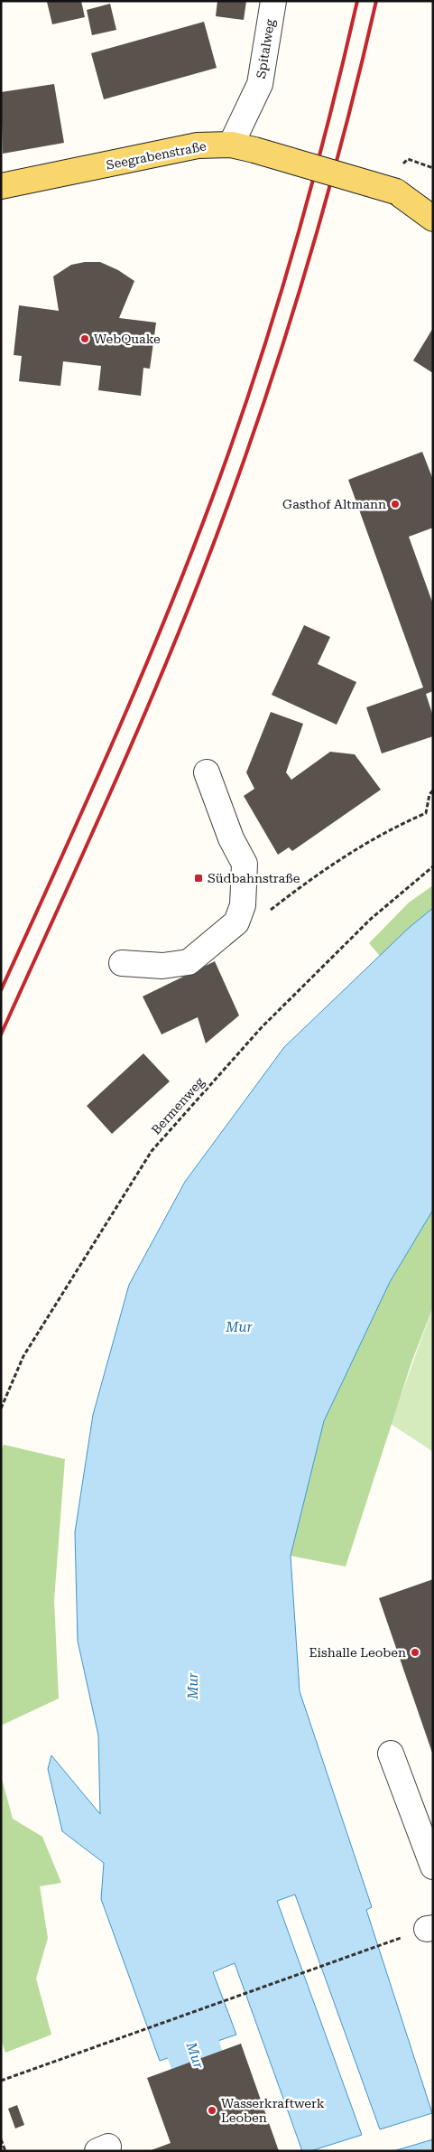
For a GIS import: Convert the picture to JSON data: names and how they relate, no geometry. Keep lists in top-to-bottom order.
{
  "streets": {
    "main road": ["Seegrabenstraße"],
    "street": ["Spitalweg"],
    "path": ["Bermenweg"]
  },
  "crossings": [
    ["Spitalweg", "Seegrabenstraße"]
  ],
  "water": ["Mur"],
  "places": {
    "other": [
      "WebQuake",
      "Gasthof Altmann",
      "Eishalle Leoben",
      "Wasserkraftwerk Leoben"
    ],
    "transit": ["Südbahnstraße"]
  }
}
